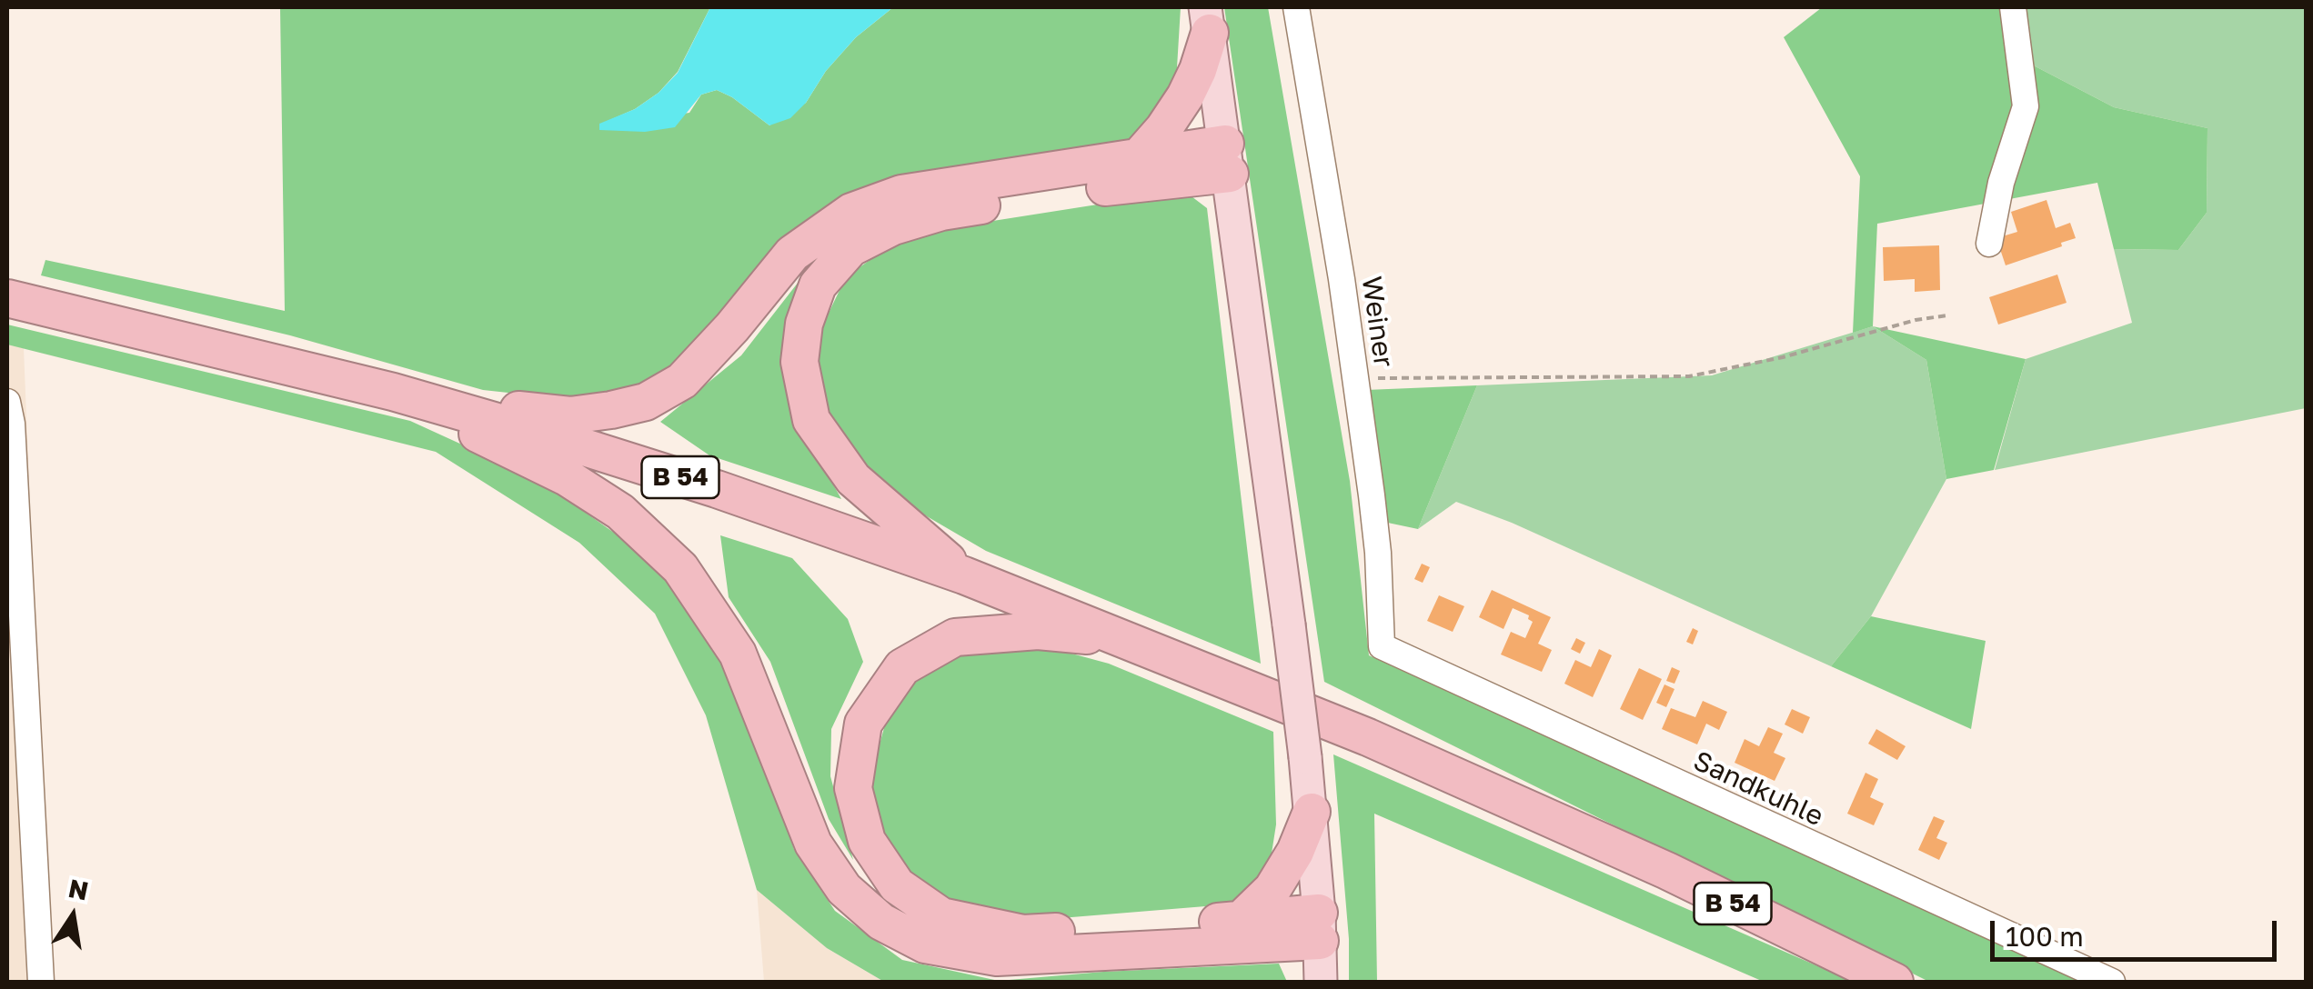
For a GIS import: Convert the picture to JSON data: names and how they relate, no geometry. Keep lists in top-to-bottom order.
{
  "streets": {
    "highway": ["B 54"],
    "street": ["Weiner", "Sandkuhle"]
  },
  "crossings": [
    ["Weiner", "Sandkuhle"]
  ],
  "scale_bar": "100 m",
  "north": "top"
}
